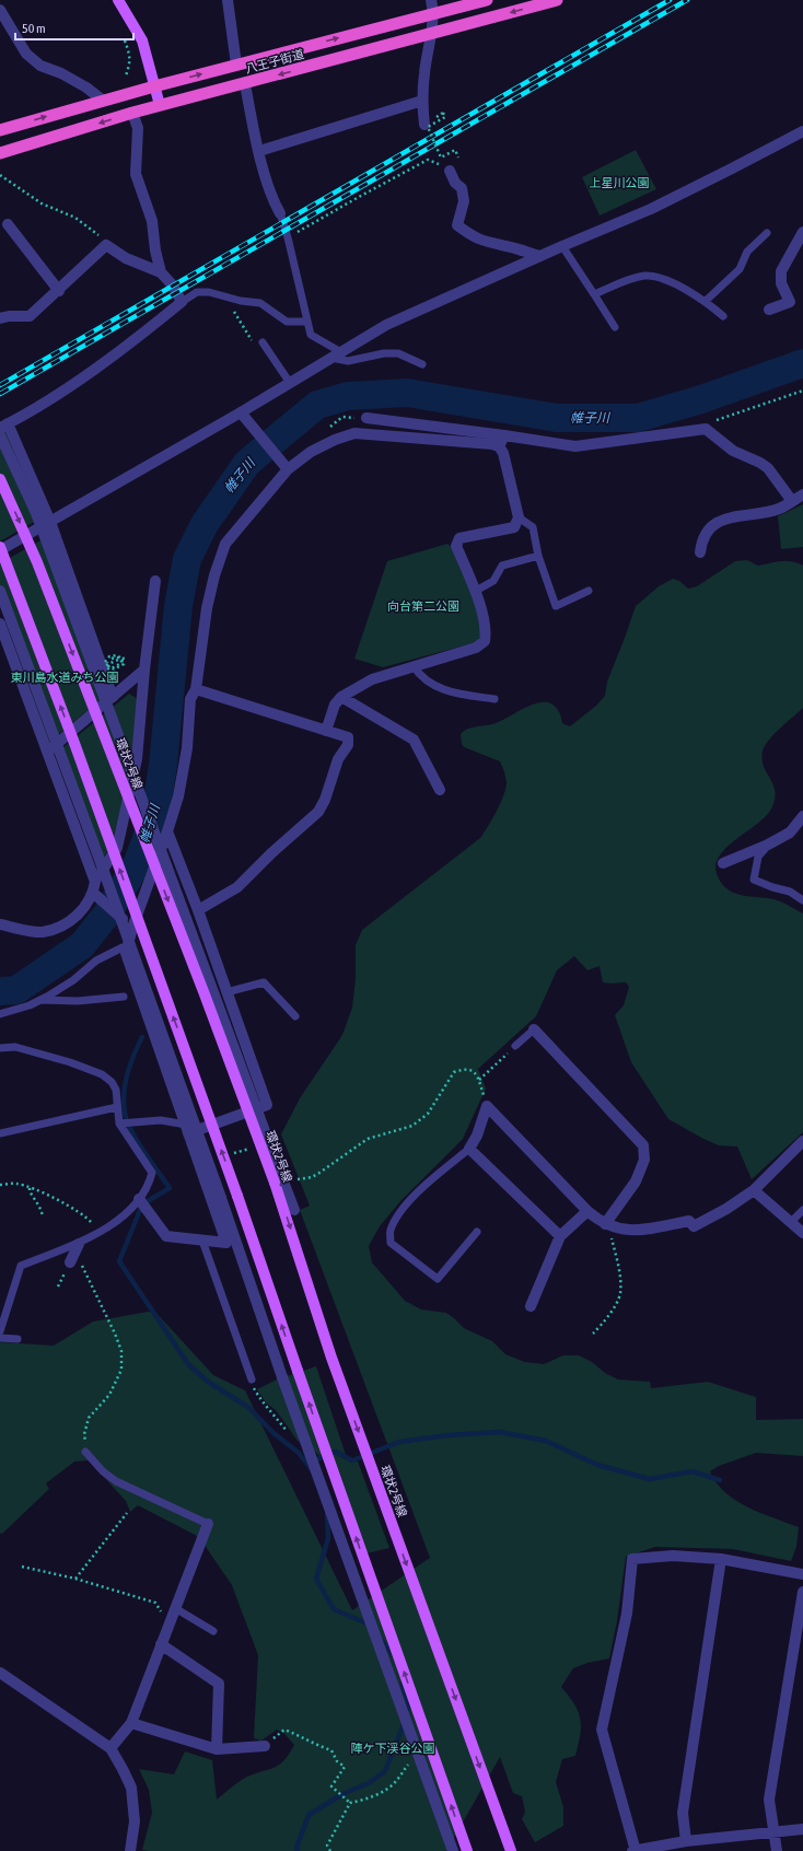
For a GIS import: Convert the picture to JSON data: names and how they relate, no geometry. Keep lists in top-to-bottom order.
{
  "streets": {
    "highway": ["八王子街道"],
    "main road": ["環状2号線"]
  },
  "water": ["帷子川"],
  "parks": [
    "上星川公園",
    "向台第二公園",
    "東川島水道みち公園",
    "陣ケ下渓谷公園"
  ],
  "scale_bar": "50 m"
}
